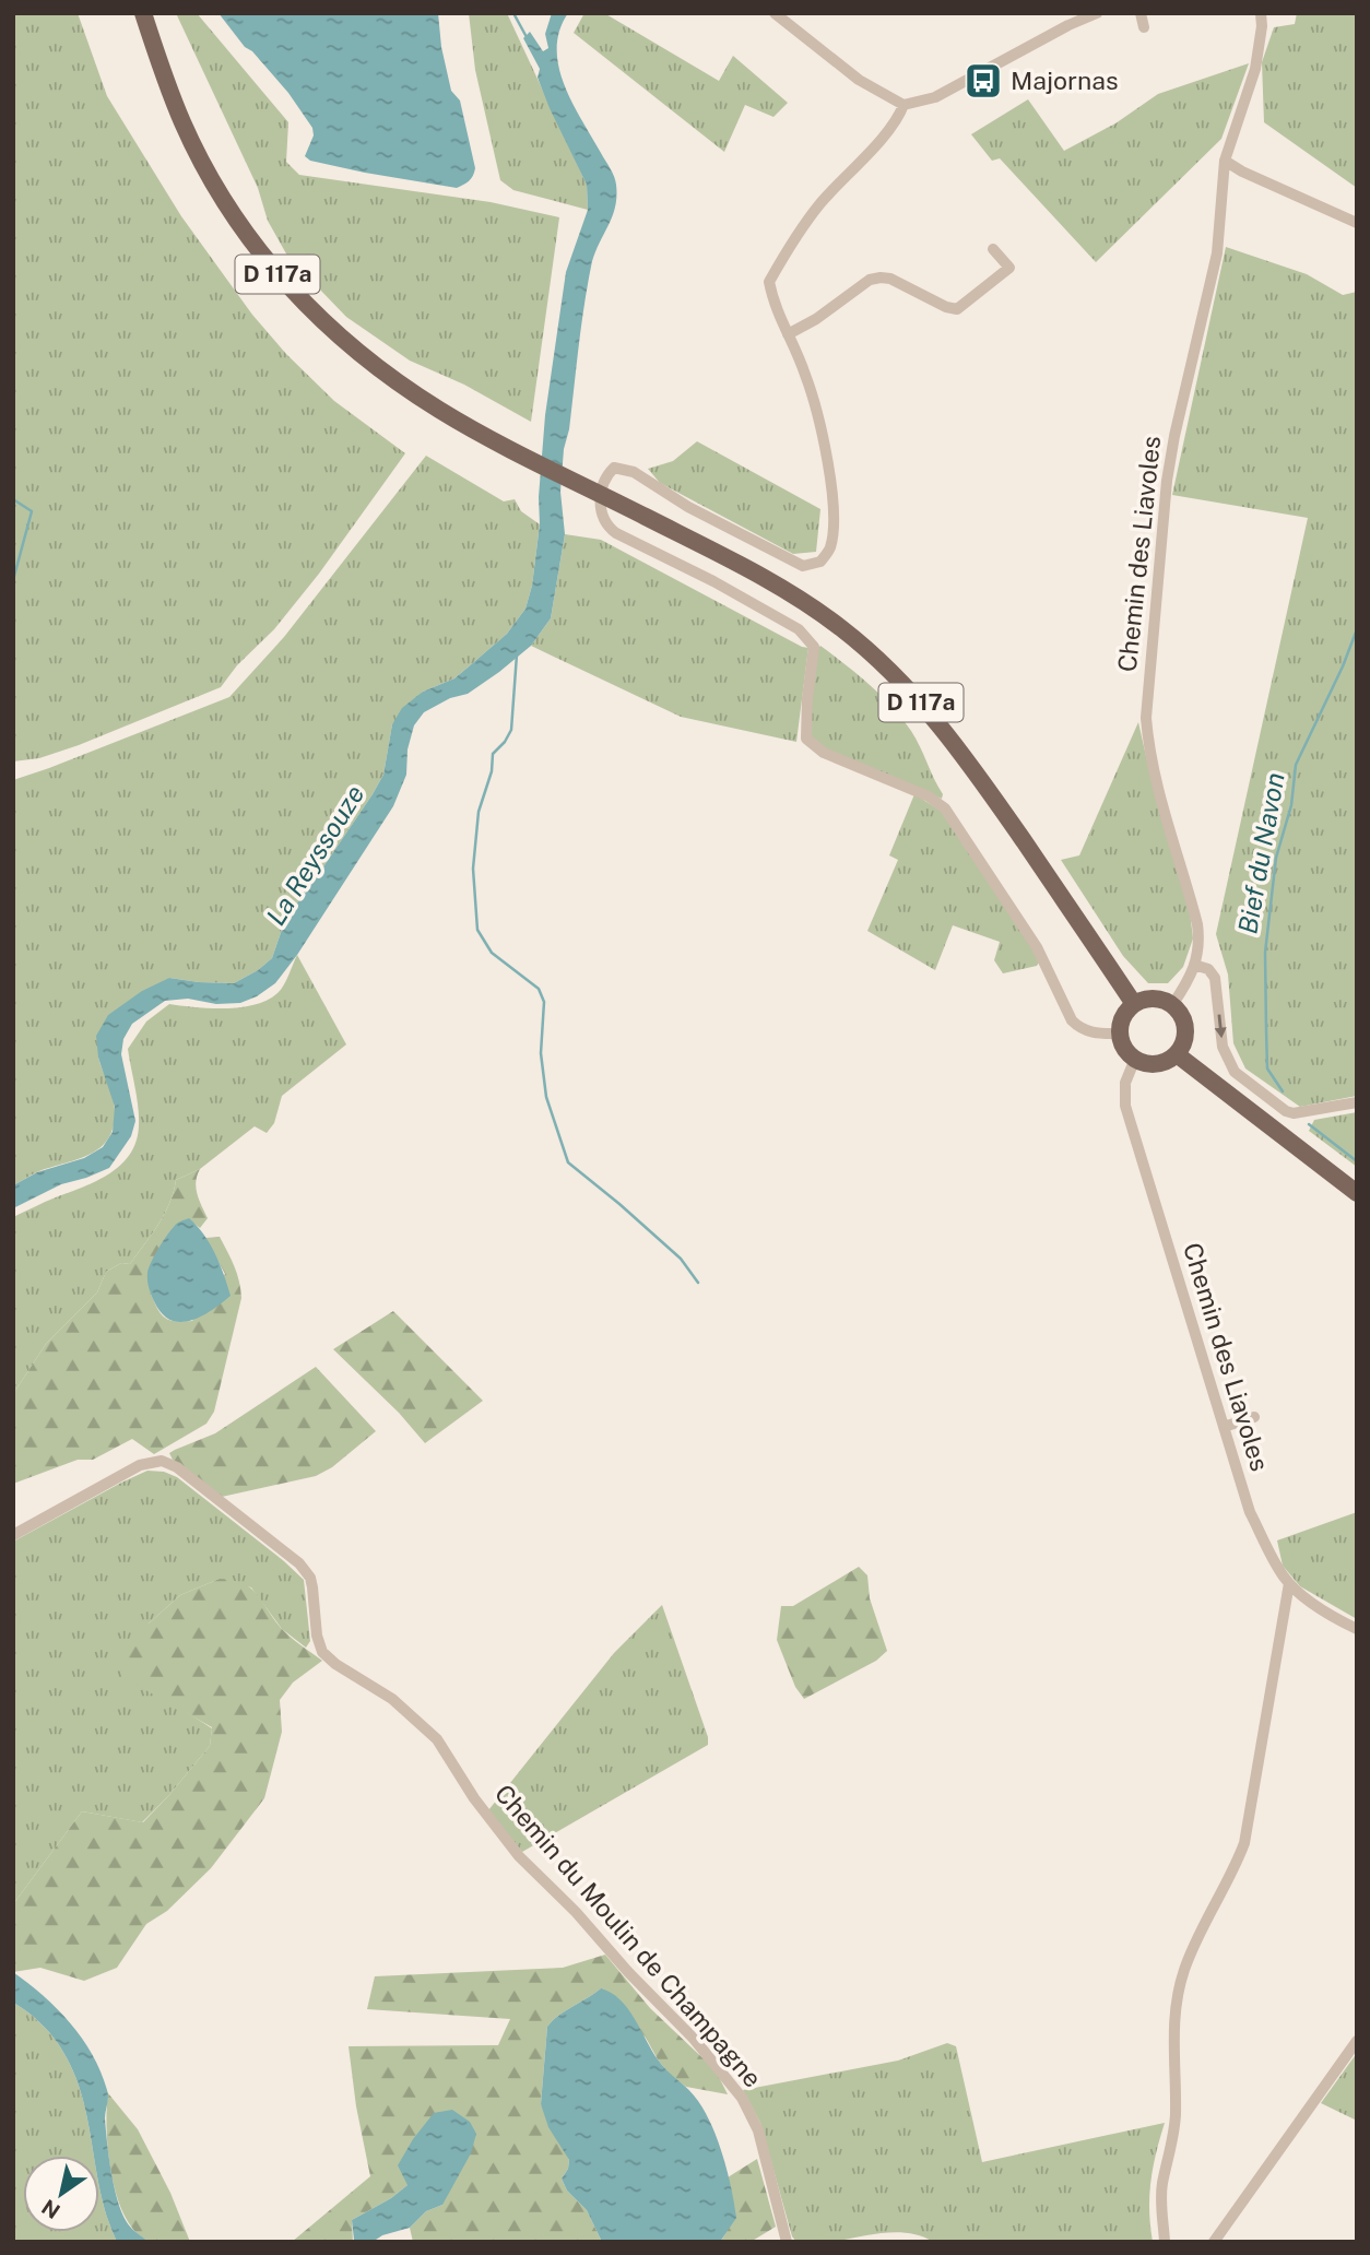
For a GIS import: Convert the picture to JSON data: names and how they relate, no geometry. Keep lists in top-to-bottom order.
{
  "streets": {
    "main road": ["D 117a"],
    "street": ["Chemin des Liavoles", "Chemin du Moulin de Champagne"]
  },
  "crossings": [
    ["D 117a", "Chemin des Liavoles"]
  ],
  "water": ["Bief du Navon", "La Reyssouze"],
  "places": {
    "bus stop": ["Majornas"]
  },
  "north": "bottom left"
}
